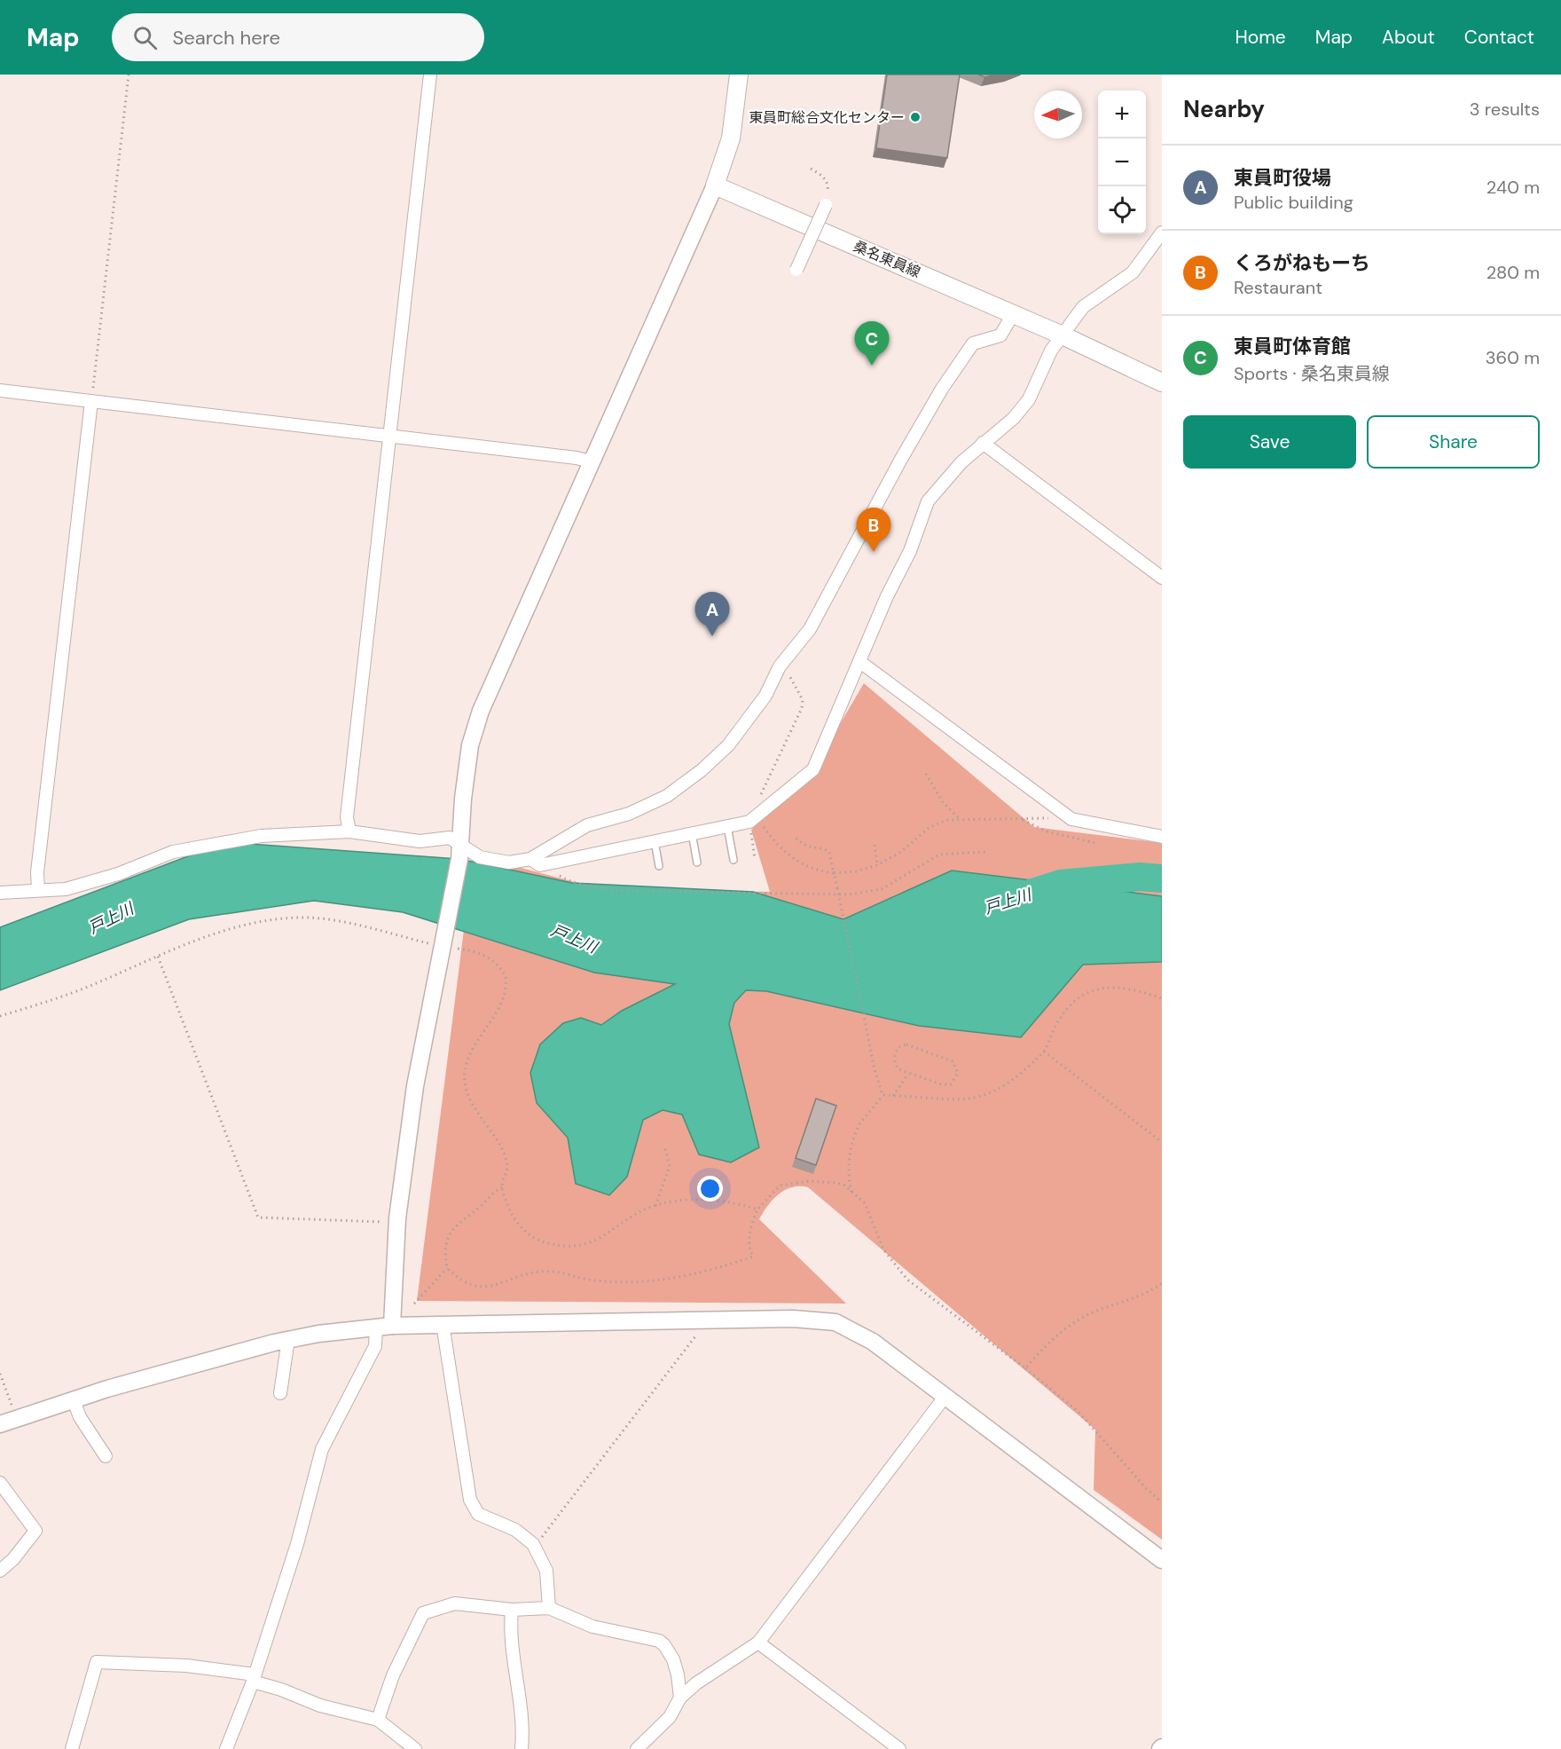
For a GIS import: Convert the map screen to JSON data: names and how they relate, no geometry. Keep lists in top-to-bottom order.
{
  "streets": {
    "main road": ["桑名東員線"]
  },
  "water": ["戸上川"],
  "places": ["東員町総合文化センター"],
  "north": "left",
  "page": {
    "header": "Map",
    "search": "Search here",
    "nav": [
      "Home",
      "Map",
      "About",
      "Contact"
    ],
    "heading": ["Nearby", "3 results"],
    "map_buttons": ["+", "−"],
    "list": [
      {
        "mark": "A",
        "name": "東員町役場",
        "note": "Public building",
        "value": "240 m"
      },
      {
        "mark": "B",
        "name": "くろがねもーち",
        "note": "Restaurant",
        "value": "280 m"
      },
      {
        "mark": "C",
        "name": "東員町体育館",
        "note": "Sports · 桑名東員線",
        "value": "360 m"
      }
    ],
    "pins": ["C", "B", "A"],
    "buttons": ["Save", "Share"]
  }
}
